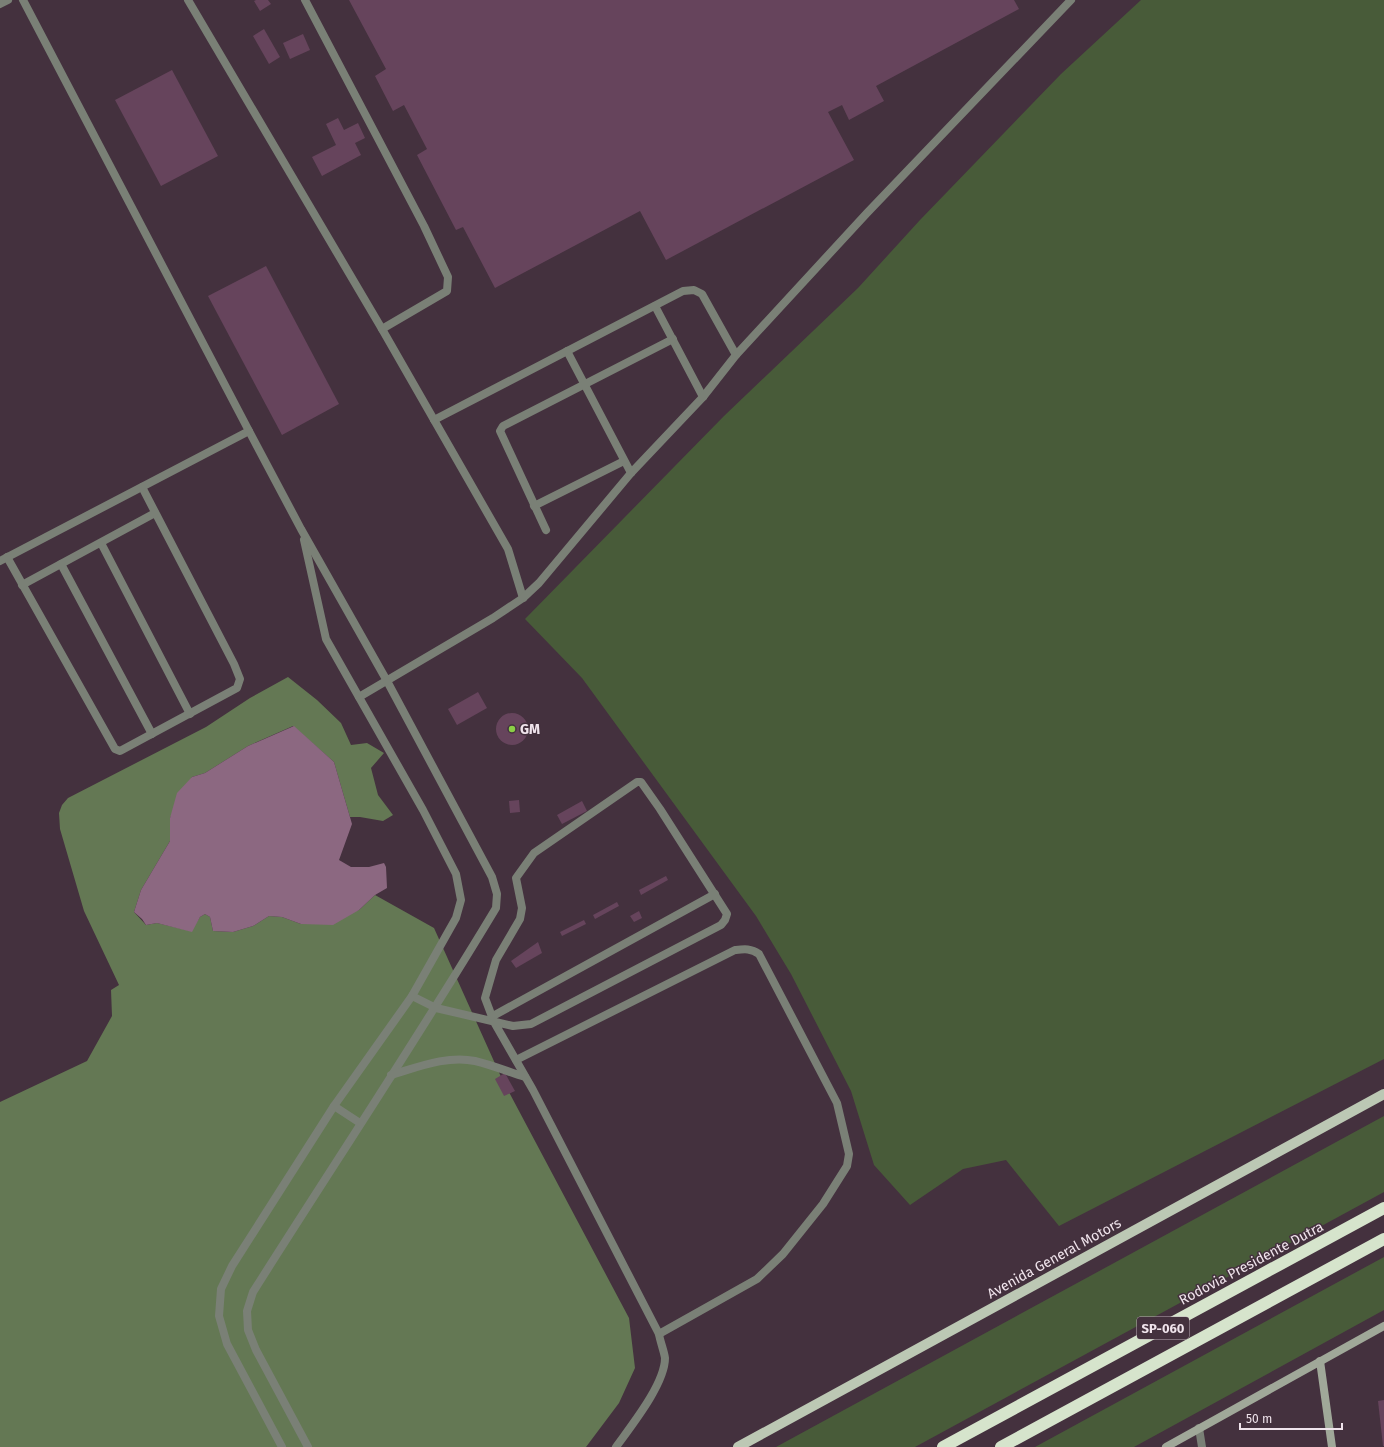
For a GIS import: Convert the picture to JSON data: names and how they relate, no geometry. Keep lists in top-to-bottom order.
{
  "streets": {
    "highway": ["Rodovia Presidente Dutra", "SP-060"],
    "main road": ["Avenida General Motors"]
  },
  "places": ["GM"],
  "scale_bar": "50 m"
}
